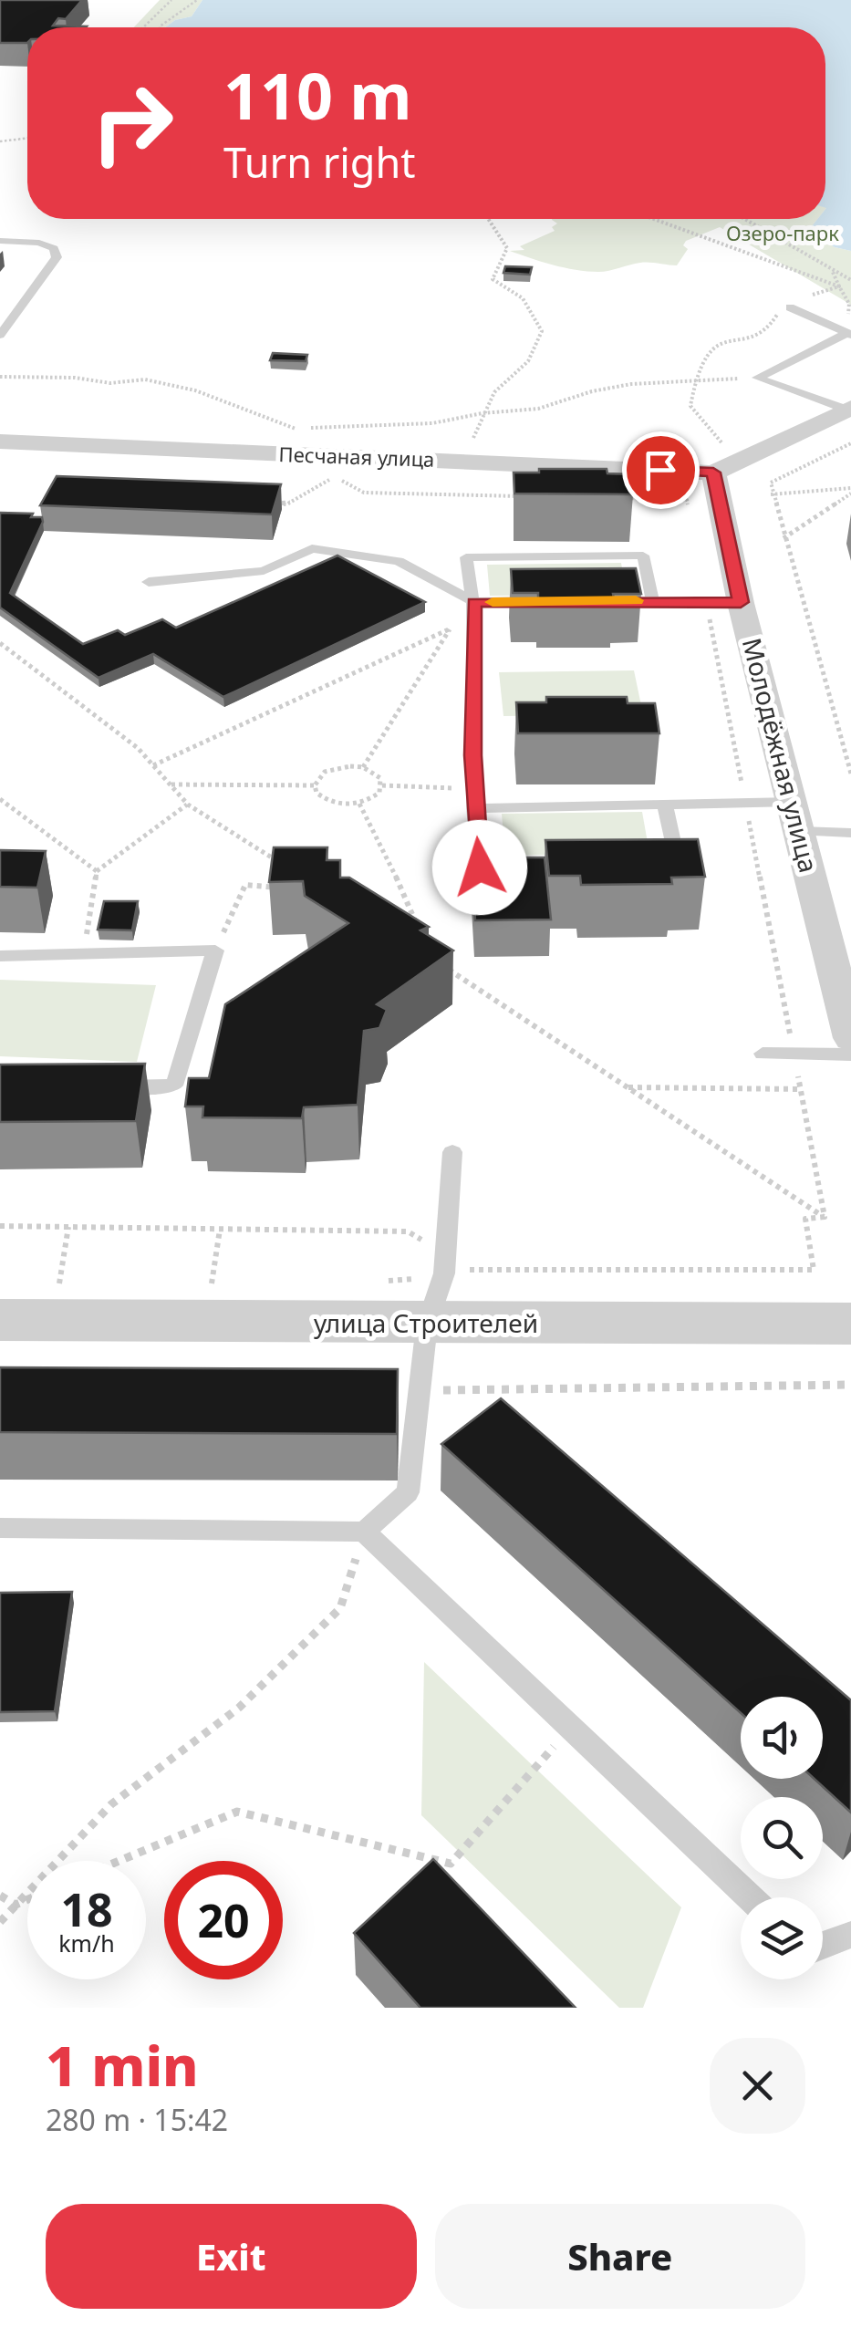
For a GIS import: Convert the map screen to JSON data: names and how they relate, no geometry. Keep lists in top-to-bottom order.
{
  "streets": {
    "street": ["Песчаная улица", "Молодёжная улица", "улица Строителей"]
  },
  "crossings": [
    ["Песчаная улица", "Молодёжная улица"]
  ],
  "parks": ["Озеро-парк"],
  "page": {
    "turn": ["110 m", "Turn right"],
    "speed": "18 km/h",
    "limit": "20",
    "heading": ["1 min", "280 m · 15:42"],
    "buttons": ["Exit", "Share"]
  }
}
